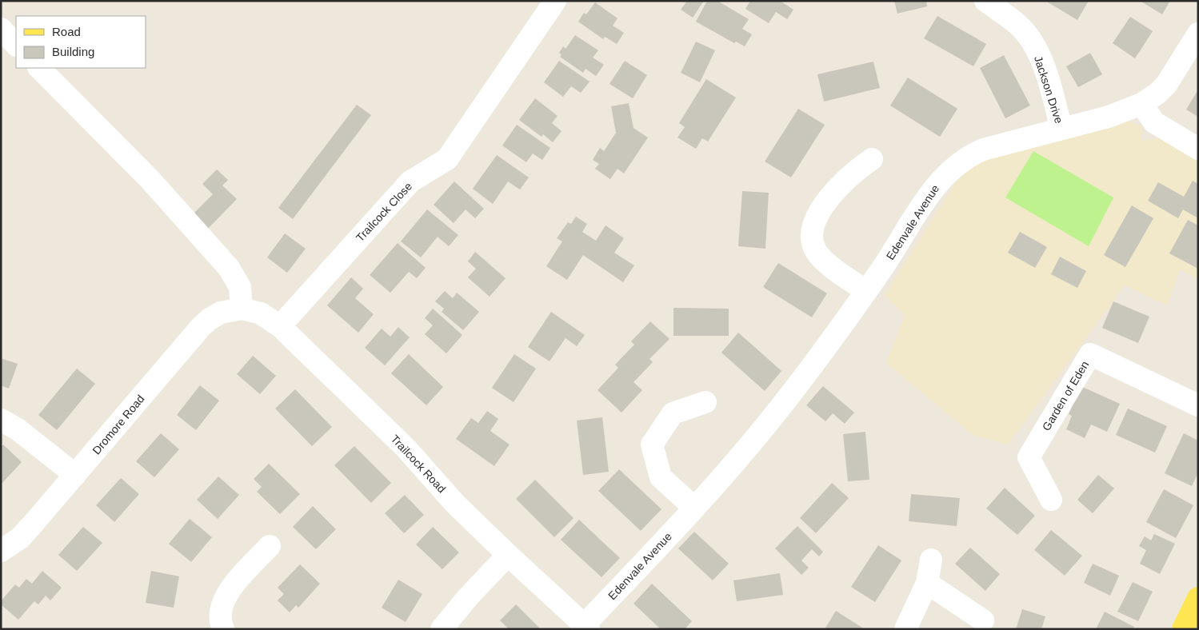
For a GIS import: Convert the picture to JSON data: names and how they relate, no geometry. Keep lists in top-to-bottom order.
{
  "streets": {
    "street": [
      "Jackson Drive",
      "Trailcock Close",
      "Edenvale Avenue",
      "Garden of Eden",
      "Dromore Road",
      "Trailcock Road"
    ]
  },
  "crossings": [
    ["Jackson Drive", "Edenvale Avenue"],
    ["Trailcock Close", "Trailcock Road"],
    ["Edenvale Avenue", "Trailcock Road"],
    ["Dromore Road", "Trailcock Road"]
  ],
  "legend": ["Road", "Building"]
}
